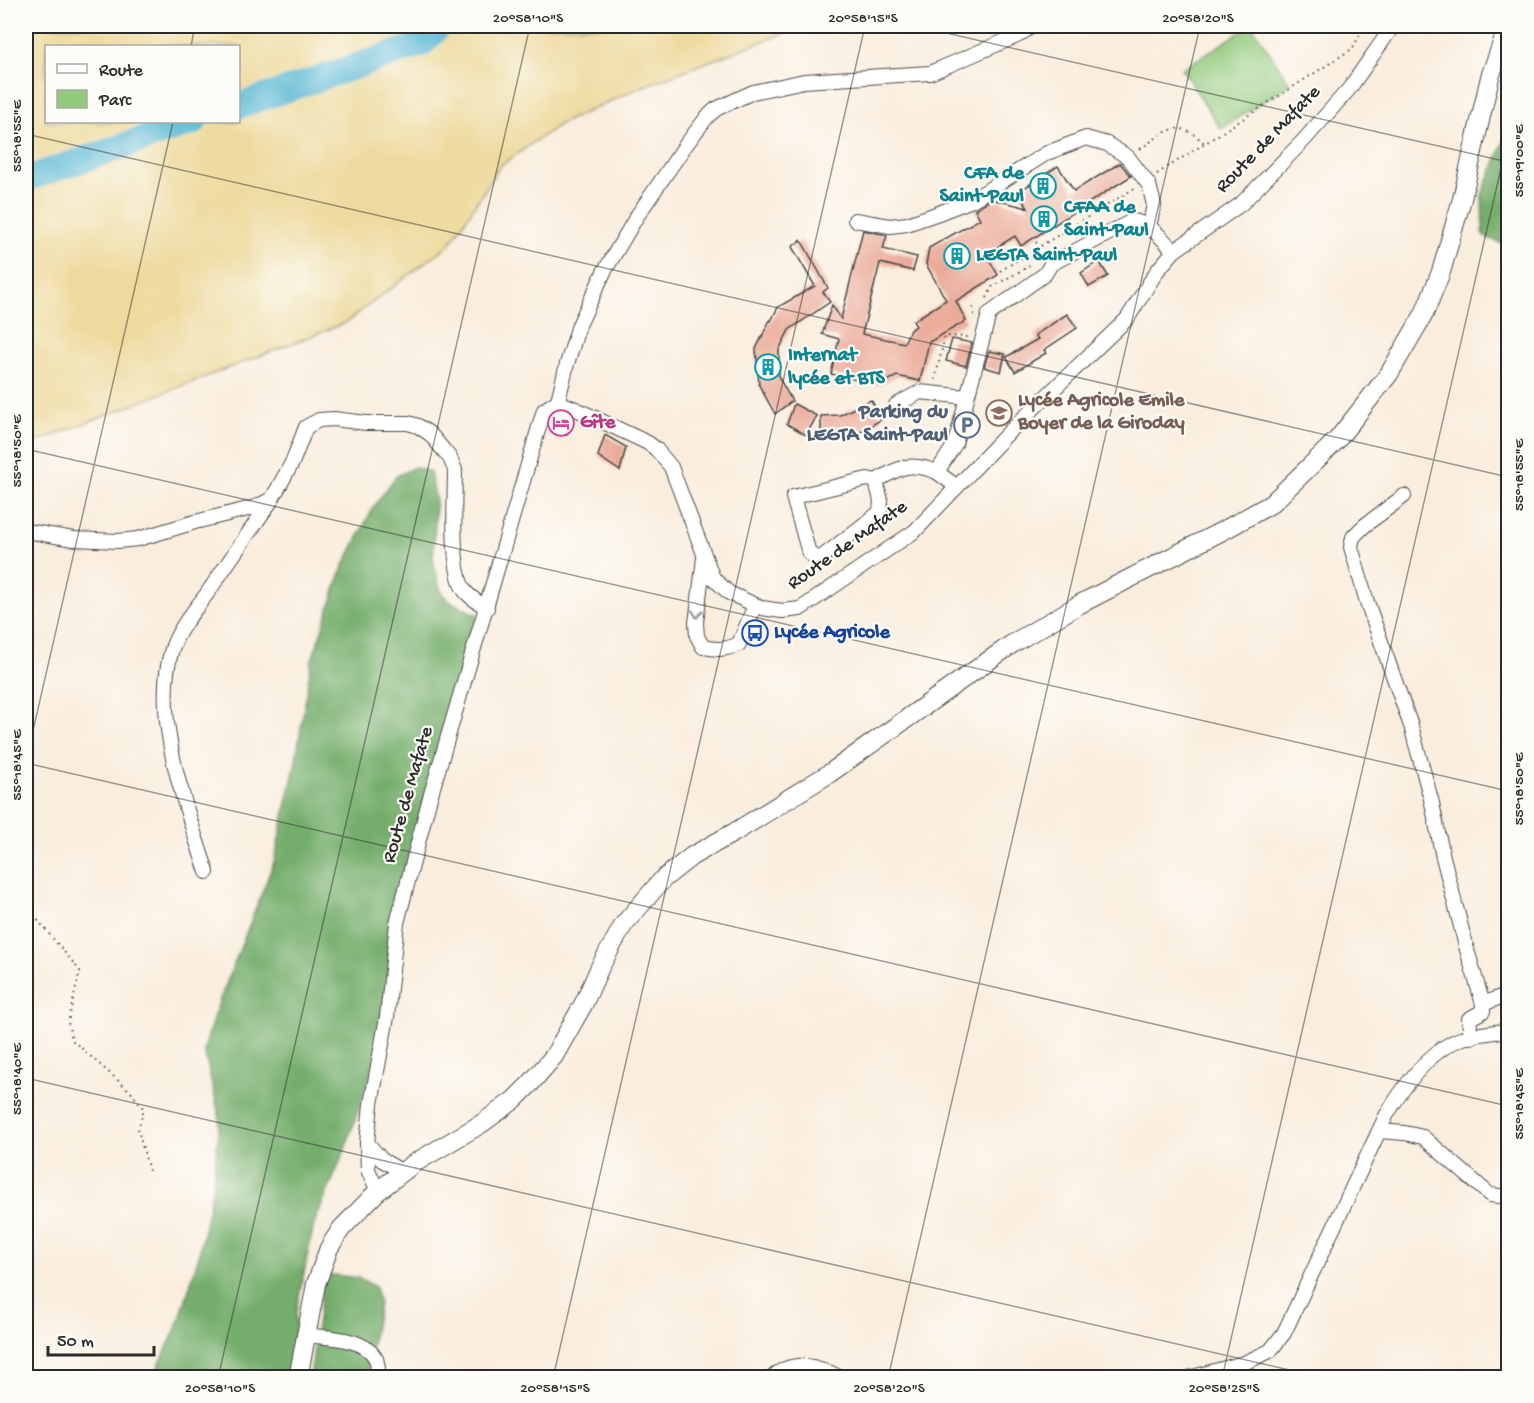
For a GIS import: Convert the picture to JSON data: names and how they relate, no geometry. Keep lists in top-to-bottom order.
{
  "streets": {
    "street": ["Route de Mafate"]
  },
  "places": {
    "building": [
      "CFA de Saint-Paul",
      "CFAA de Saint-Paul",
      "LEGTA Saint-Paul",
      "Internat lycée et BTS"
    ],
    "school or university": ["Lycée Agricole Emile Boyer de la Giroday"],
    "hotel": ["Gîte"],
    "parking": ["Parking du LEGTA Saint-Paul"],
    "bus stop": ["Lycée Agricole"]
  },
  "legend": ["Route", "Parc"],
  "scale_bar": "50 m",
  "coordinates": [
    "20°58'10\"S",
    "20°58'15\"S",
    "20°58'20\"S",
    "55°18'55\"E",
    "55°19'00\"E",
    "55°18'50\"E",
    "55°18'45\"E",
    "55°18'40\"E",
    "20°58'25\"S"
  ]
}
